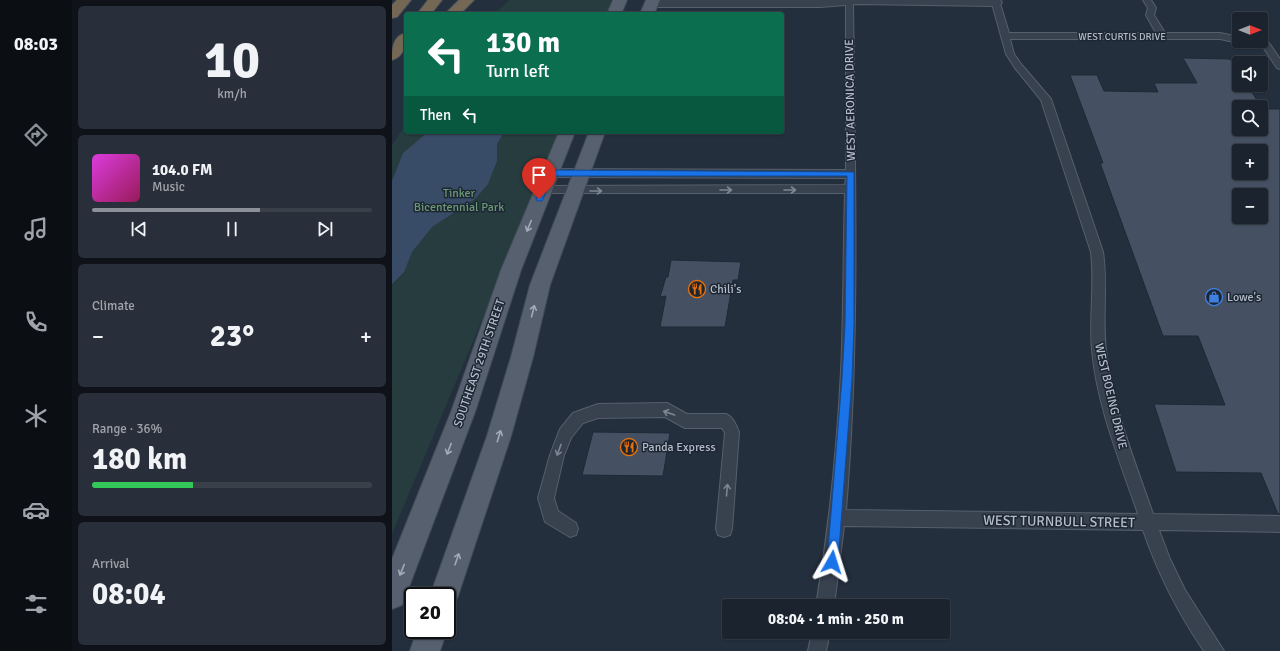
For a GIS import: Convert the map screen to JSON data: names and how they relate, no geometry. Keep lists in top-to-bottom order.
{
  "streets": {
    "main road": ["SOUTHEAST 29TH STREET"],
    "lane": [
      "WEST CURTIS DRIVE",
      "WEST AERONICA DRIVE",
      "WEST BOEING DRIVE",
      "WEST TURNBULL STREET"
    ]
  },
  "crossings": [
    ["WEST CURTIS DRIVE", "WEST BOEING DRIVE"],
    ["WEST AERONICA DRIVE", "WEST TURNBULL STREET"],
    ["WEST BOEING DRIVE", "WEST TURNBULL STREET"]
  ],
  "parks": ["Tinker Bicentennial Park"],
  "places": {
    "restaurant": ["Chili's", "Panda Express"],
    "shop": ["Lowe's"]
  },
  "north": "right",
  "page": {
    "tabs": "08:03",
    "tile": [
      ["10", "km/h"],
      "Climate",
      ["Range · 36%", "180 km"],
      ["Arrival", "08:04"]
    ],
    "map_buttons": ["+", "−"],
    "turn": ["130 m", "Turn left"],
    "then": "Then",
    "song": ["104.0 FM", "Music"],
    "heat": ["−", "23°", "+"],
    "limit": "20",
    "trip": "08:04 · 1 min · 250 m"
  }
}
